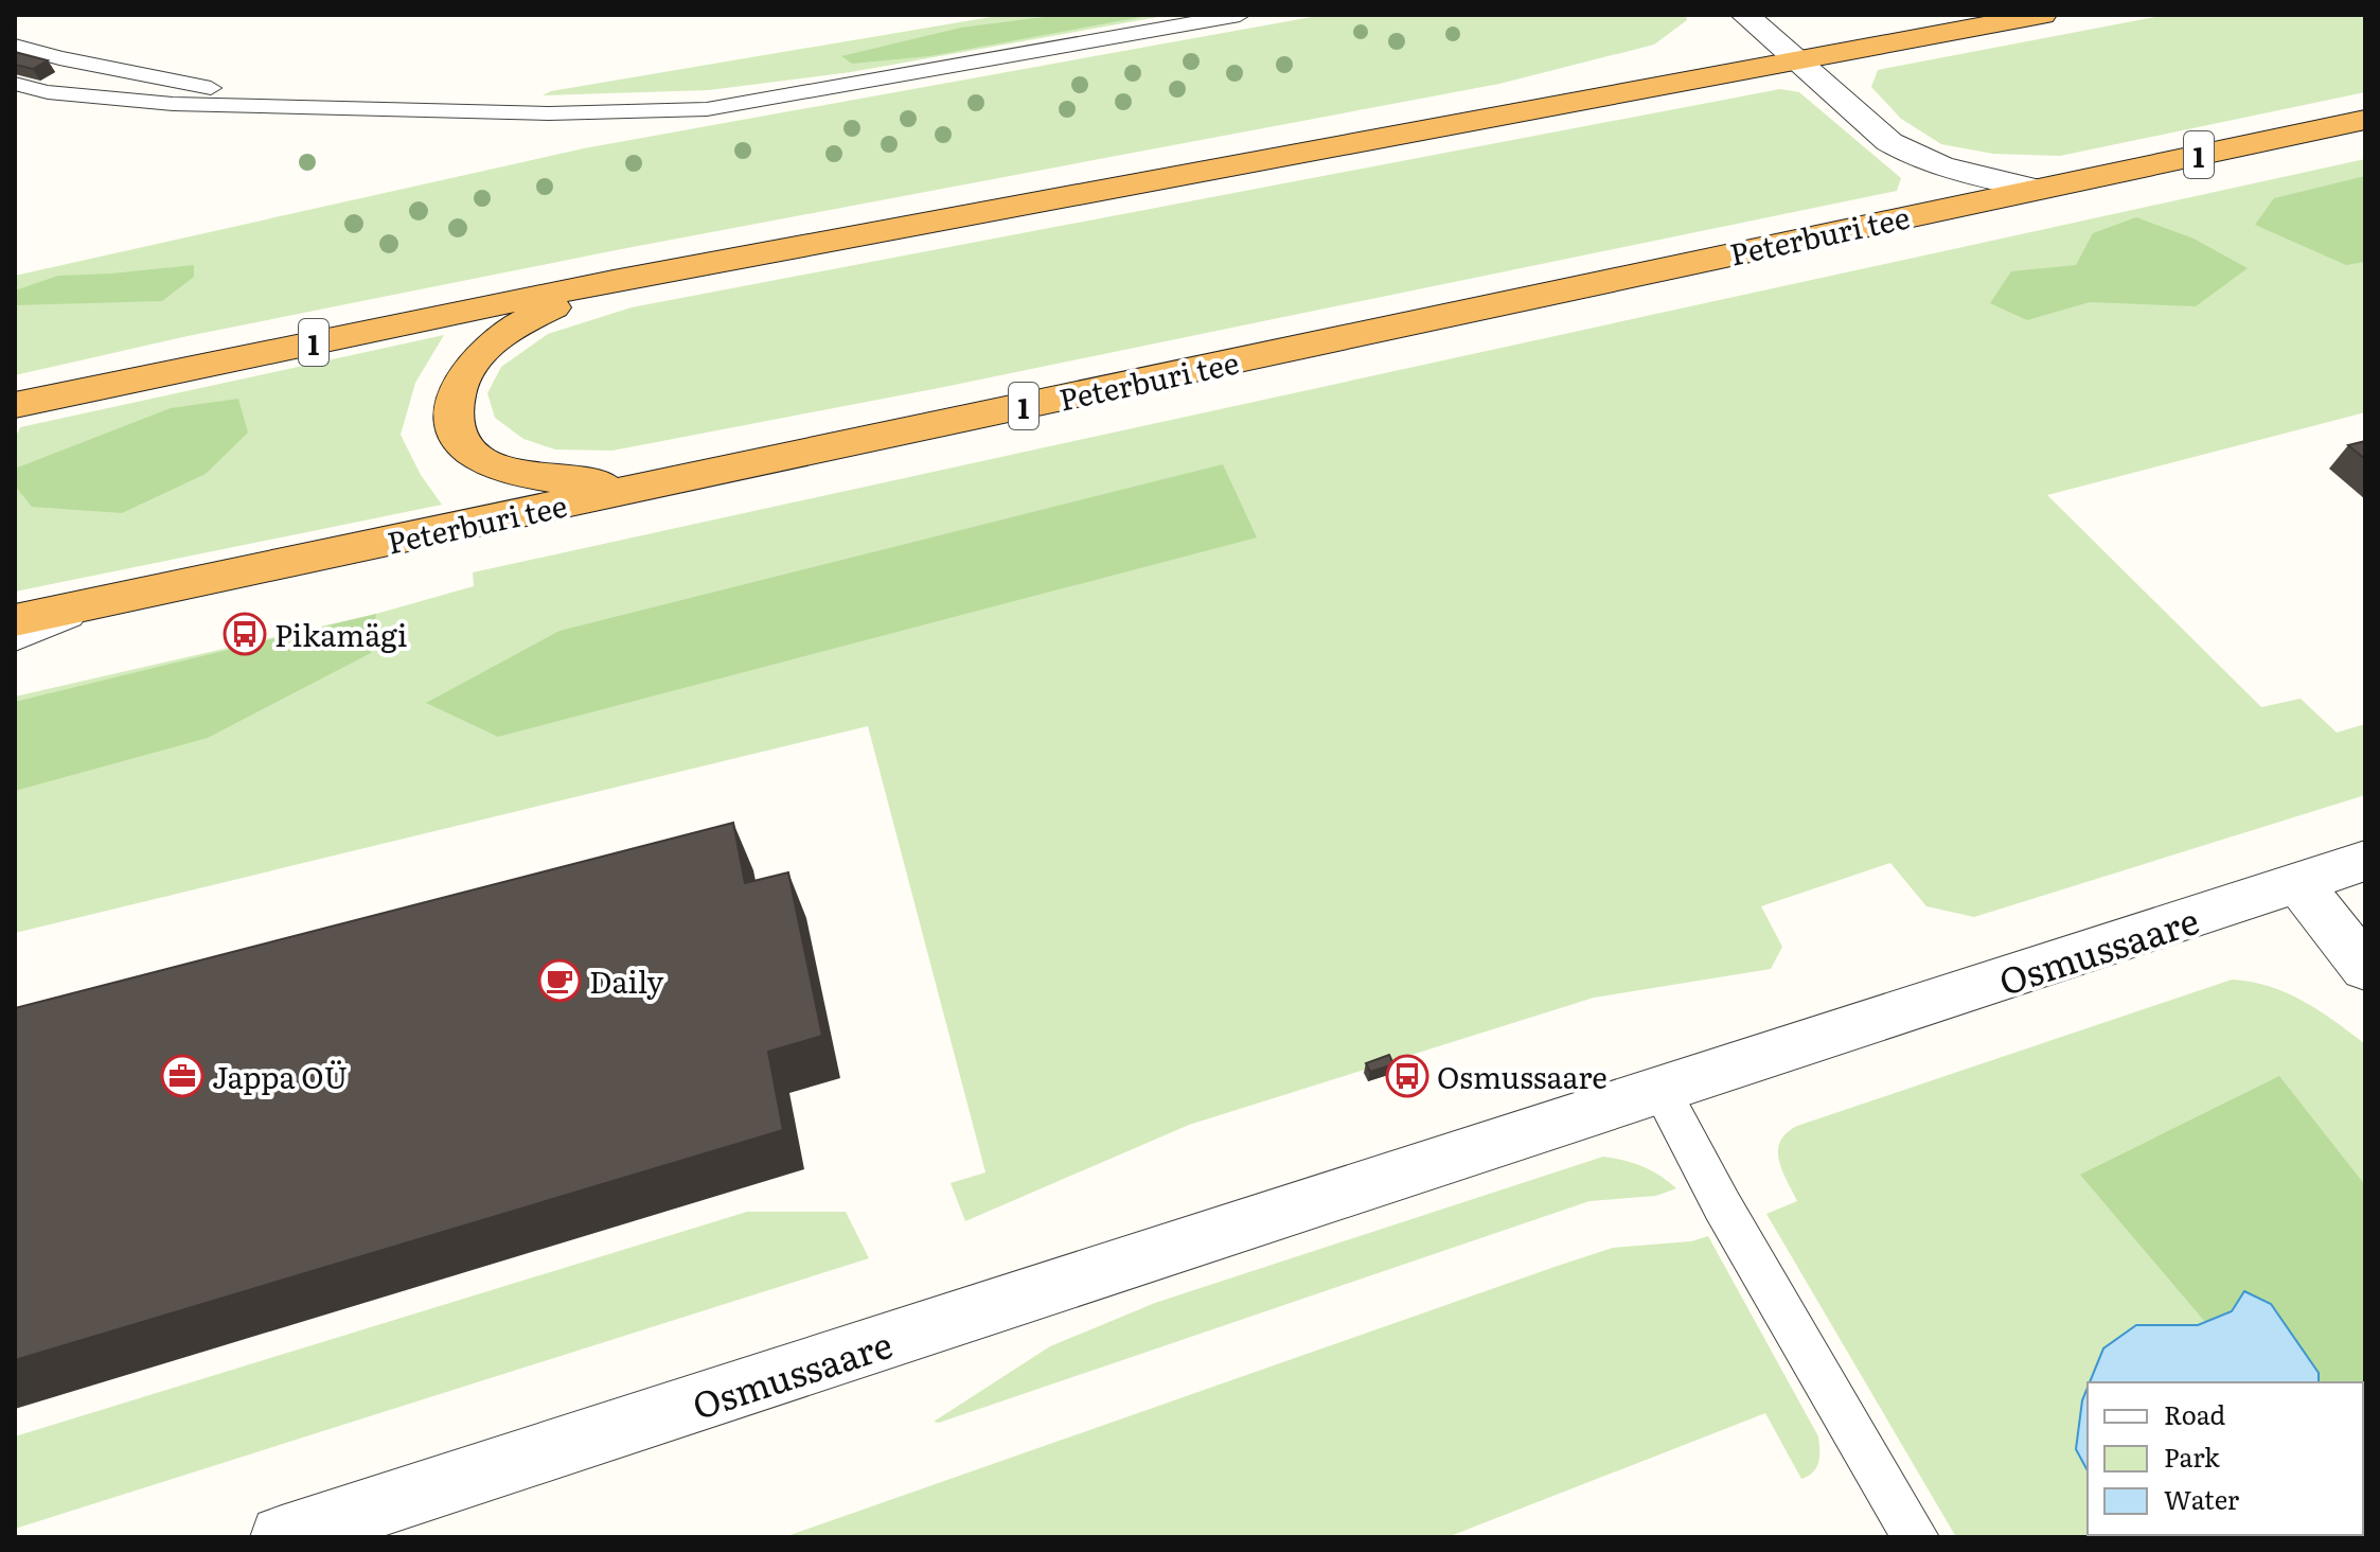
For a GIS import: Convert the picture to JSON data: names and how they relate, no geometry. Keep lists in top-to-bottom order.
{
  "streets": {
    "highway": ["1", "Peterburi tee"],
    "street": ["Osmussaare"]
  },
  "crossings": [
    ["1", "Peterburi tee"]
  ],
  "places": {
    "bus stop": ["Pikamägi", "Osmussaare"],
    "cafe": ["Daily"],
    "office": ["Jappa OÜ"]
  },
  "legend": ["Road", "Park", "Water"]
}
